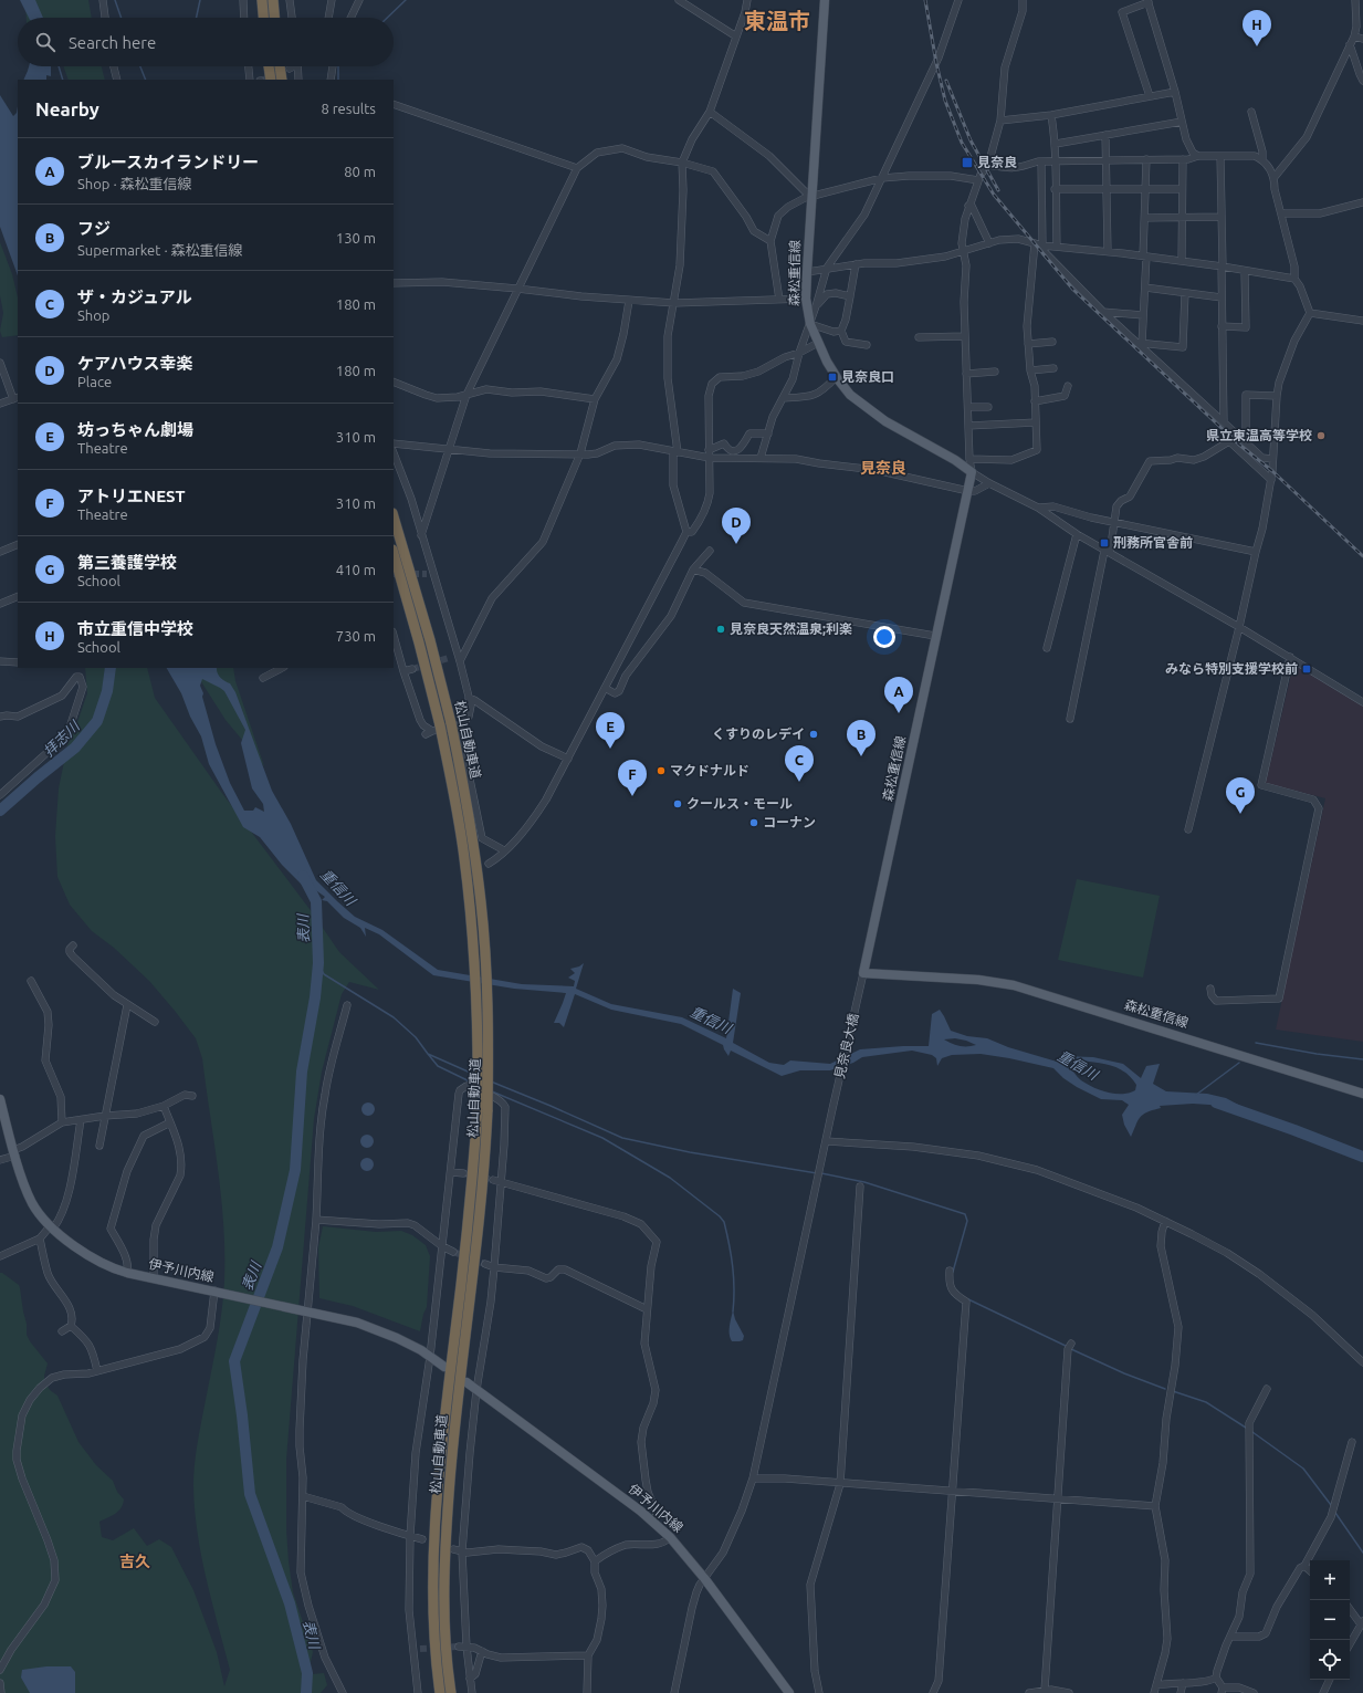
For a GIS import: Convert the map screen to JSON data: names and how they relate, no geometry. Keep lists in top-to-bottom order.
{
  "streets": {
    "highway": ["松山自動車道"],
    "main road": ["森松重信線", "伊予川内線"],
    "street": ["見奈良大橋"]
  },
  "crossings": [
    ["森松重信線", "見奈良大橋"],
    ["見奈良大橋", "伊予川内線"]
  ],
  "districts": ["東温市", "見奈良", "吉久"],
  "water": ["拝志川", "重信川", "表川"],
  "places": {
    "transit": [
      "見奈良",
      "見奈良口",
      "刑務所官舎前",
      "みなら特別支援学校前"
    ],
    "other": [
      "県立東温高等学校",
      "見奈良天然温泉;利楽",
      "くすりのレデイ",
      "マクドナルド",
      "クールス・モール",
      "コーナン"
    ]
  },
  "page": {
    "pins": [
      "H",
      "D",
      "A",
      "E",
      "B",
      "C",
      "F",
      "G"
    ],
    "search": "Search here",
    "heading": ["Nearby", "8 results"],
    "list": [
      {
        "mark": "A",
        "name": "ブルースカイランドリー",
        "note": "Shop · 森松重信線",
        "value": "80 m"
      },
      {
        "mark": "B",
        "name": "フジ",
        "note": "Supermarket · 森松重信線",
        "value": "130 m"
      },
      {
        "mark": "C",
        "name": "ザ・カジュアル",
        "note": "Shop",
        "value": "180 m"
      },
      {
        "mark": "D",
        "name": "ケアハウス幸楽",
        "note": "Place",
        "value": "180 m"
      },
      {
        "mark": "E",
        "name": "坊っちゃん劇場",
        "note": "Theatre",
        "value": "310 m"
      },
      {
        "mark": "F",
        "name": "アトリエNEST",
        "note": "Theatre",
        "value": "310 m"
      },
      {
        "mark": "G",
        "name": "第三養護学校",
        "note": "School",
        "value": "410 m"
      },
      {
        "mark": "H",
        "name": "市立重信中学校",
        "note": "School",
        "value": "730 m"
      }
    ],
    "map_buttons": ["+", "−"]
  }
}
